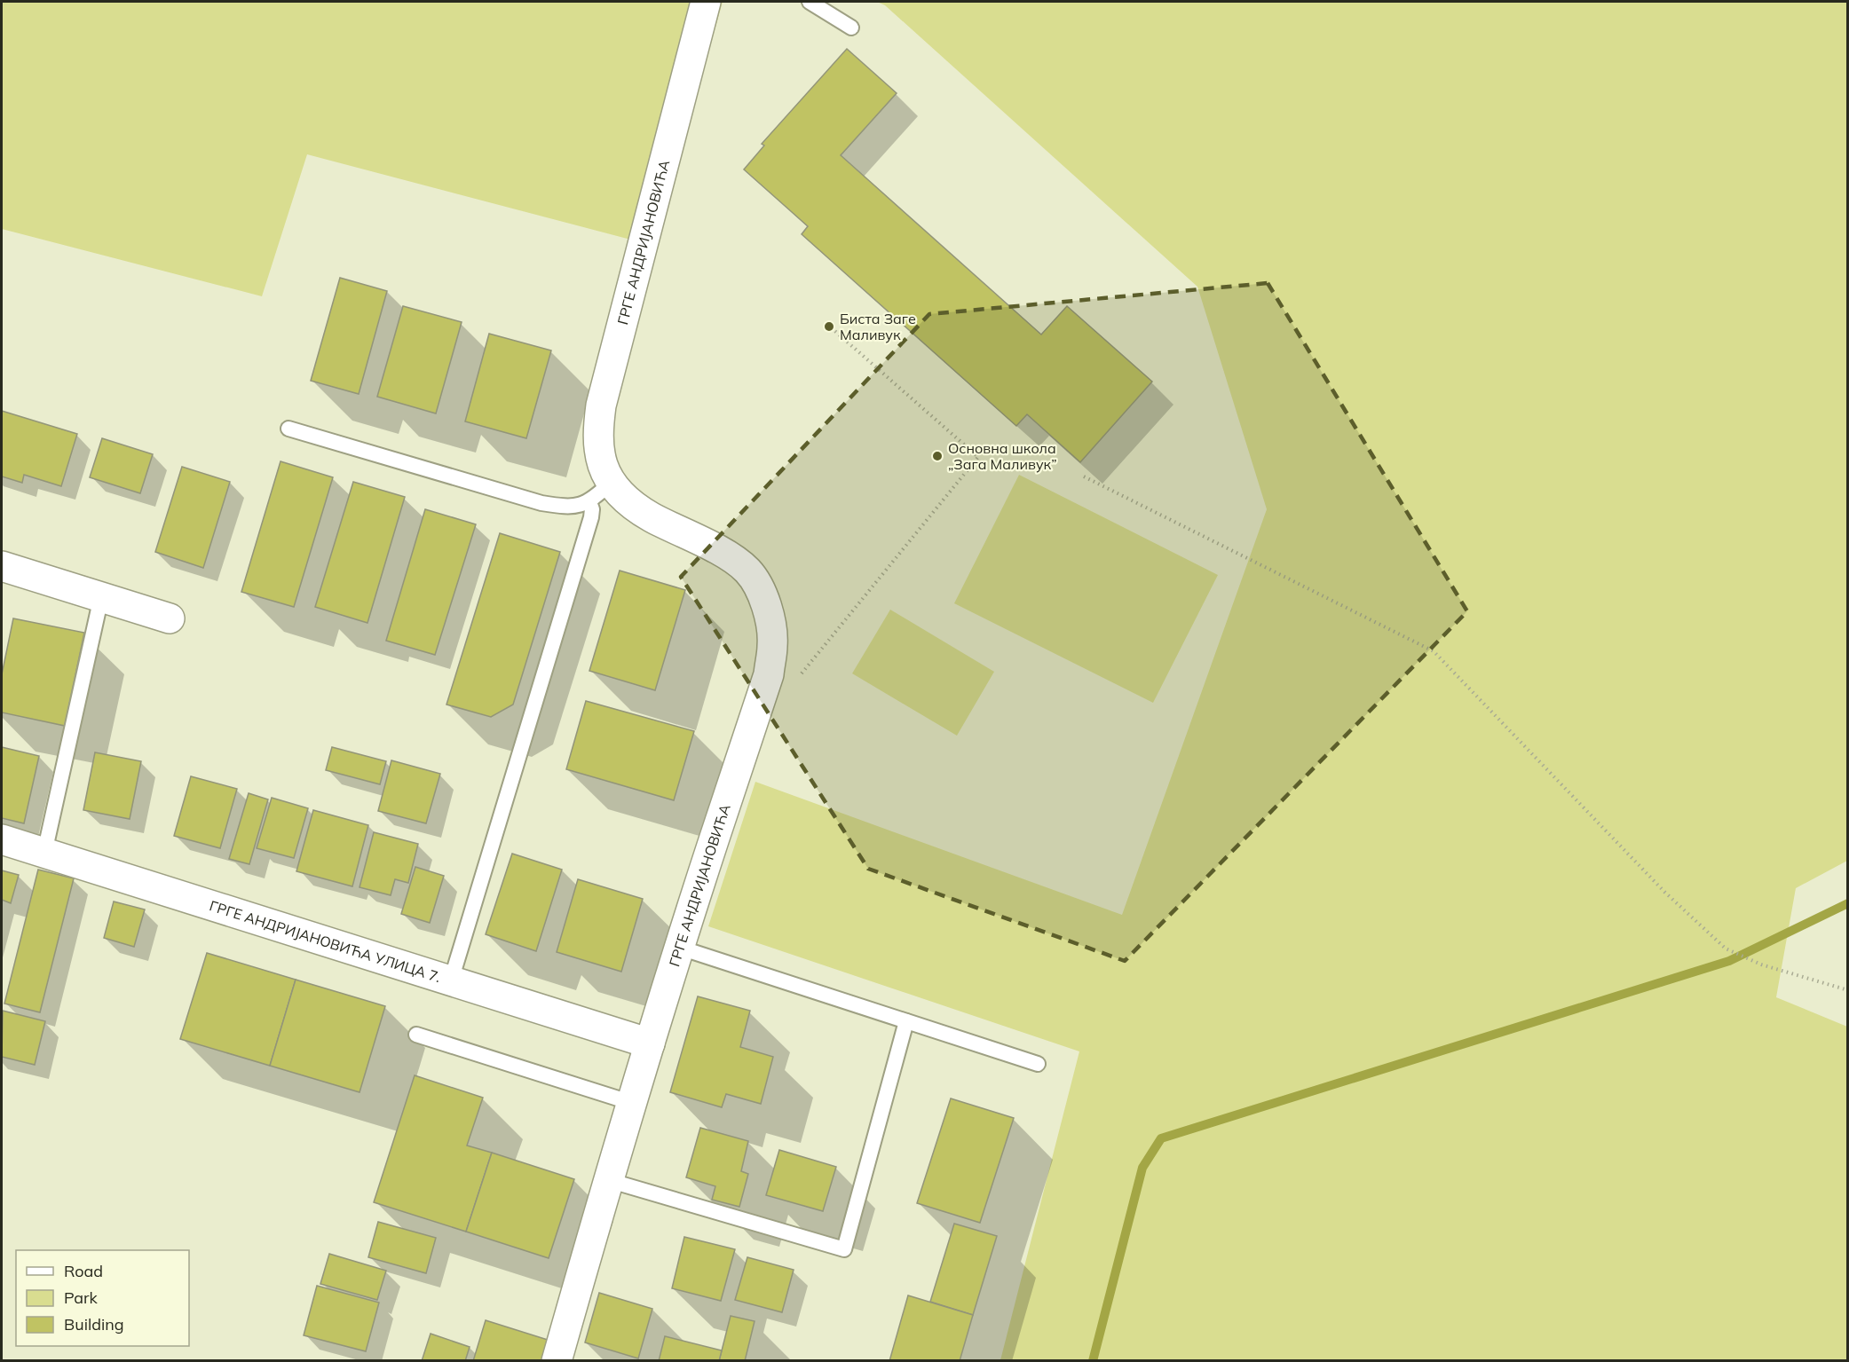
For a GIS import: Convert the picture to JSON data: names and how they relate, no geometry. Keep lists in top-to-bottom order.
{
  "streets": {
    "street": ["ГРГЕ АНДРИЈАНОВИЋА", "ГРГЕ АНДРИЈАНОВИЋА УЛИЦА 7."]
  },
  "crossings": [
    ["ГРГЕ АНДРИЈАНОВИЋА", "ГРГЕ АНДРИЈАНОВИЋА УЛИЦА 7."]
  ],
  "places": ["Биста Заге Маливук", "Основна школа „Зага Маливук”"],
  "legend": ["Road", "Park", "Building"]
}
